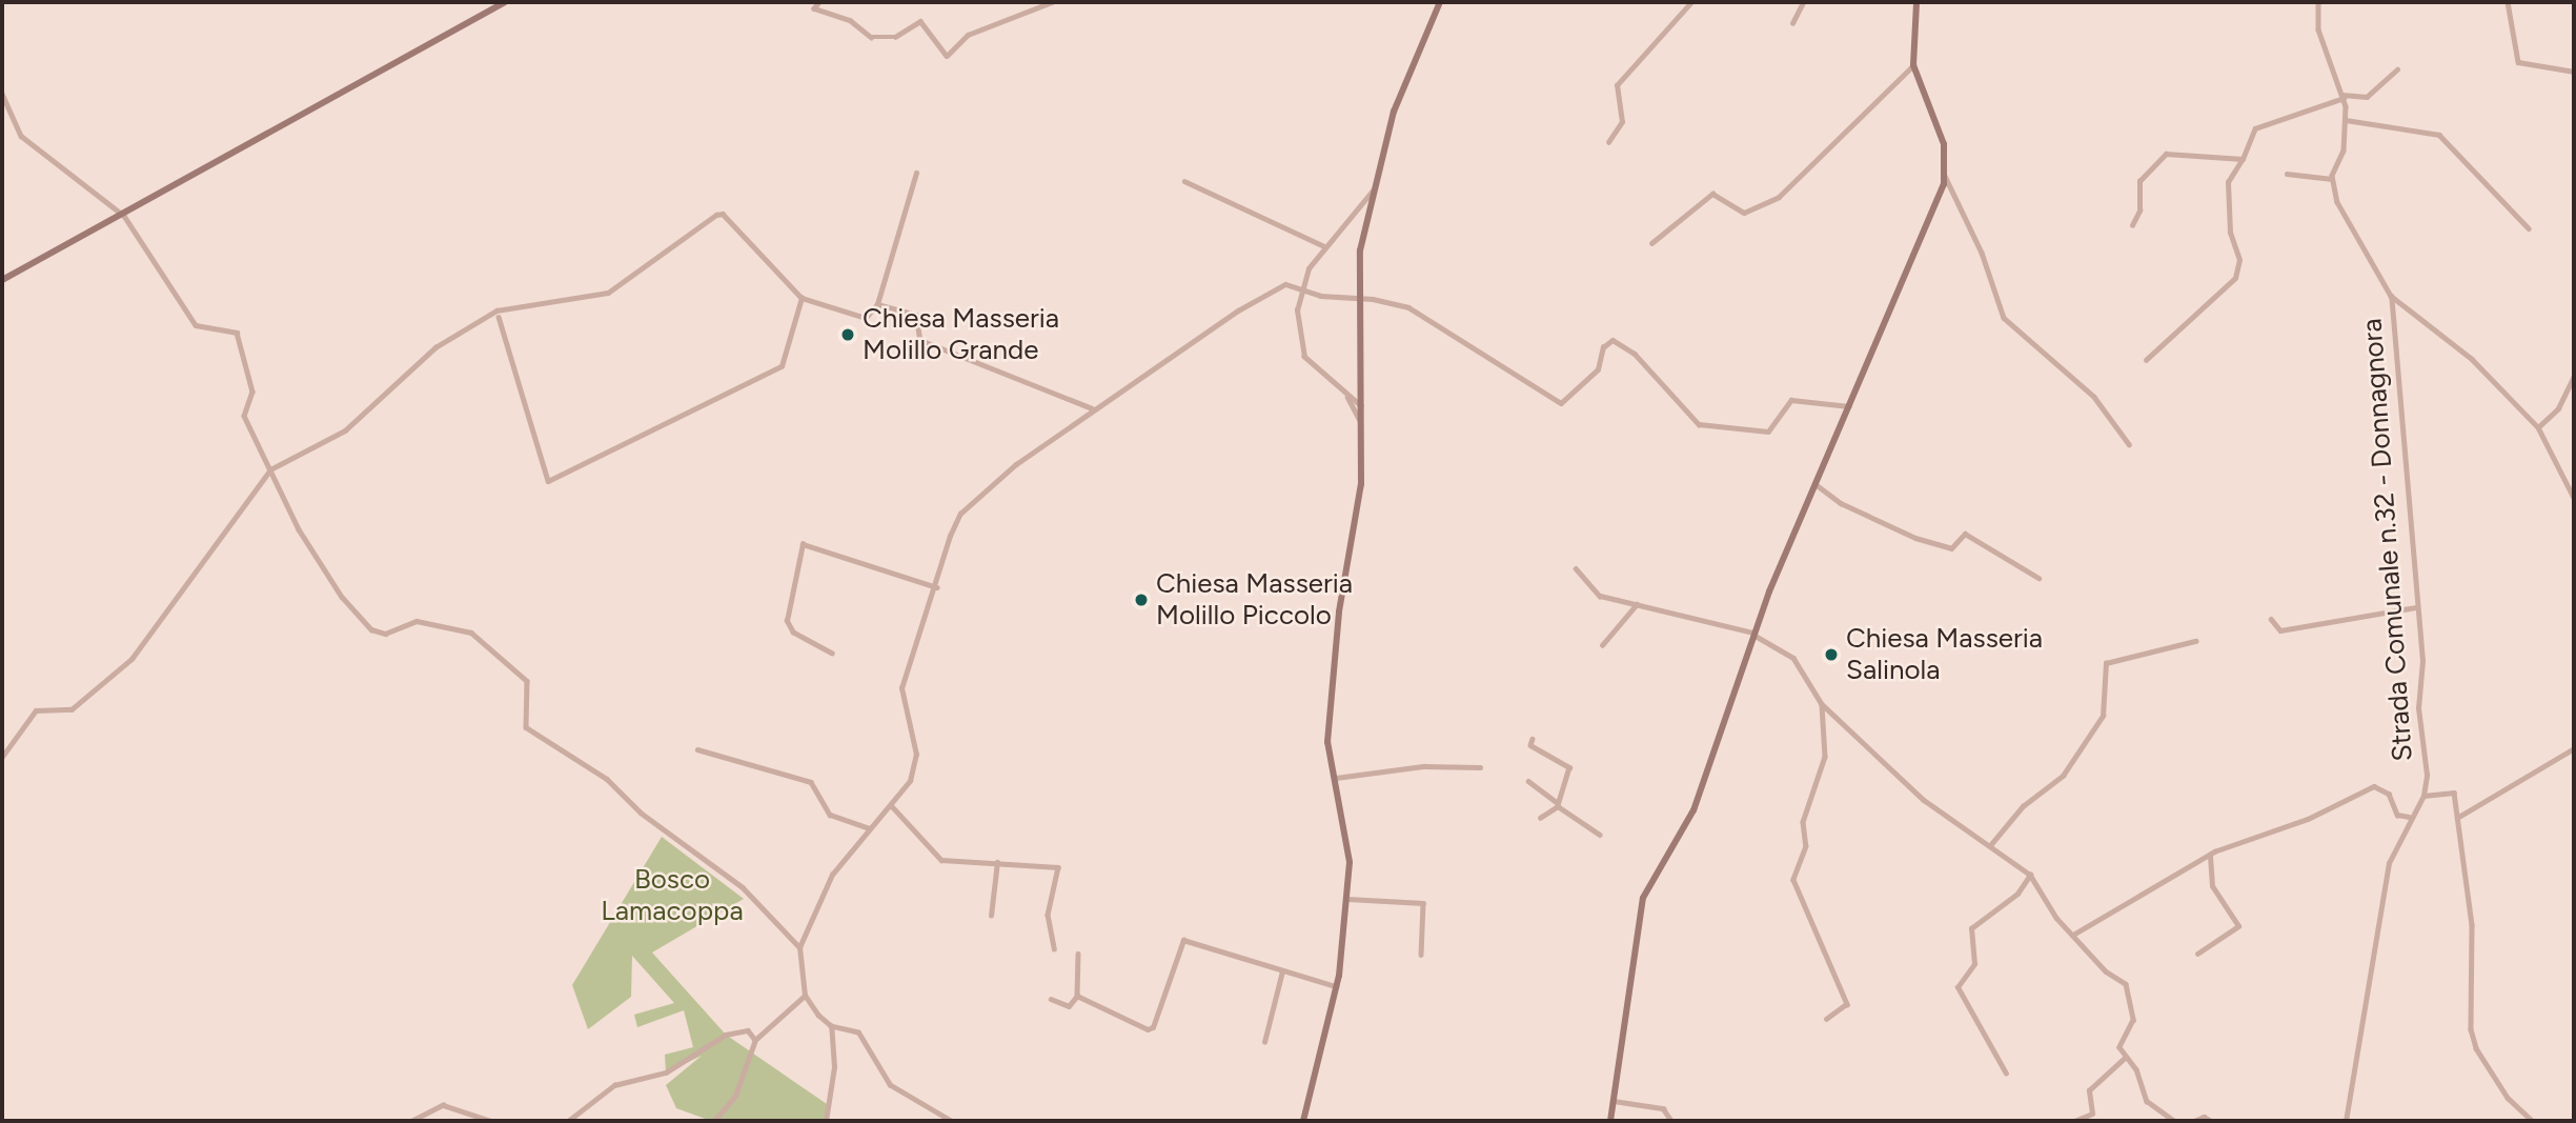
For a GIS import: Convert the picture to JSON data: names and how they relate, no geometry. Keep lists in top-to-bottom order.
{
  "streets": {
    "street": ["Strada Comunale n.32 - Donnagnora"]
  },
  "parks": ["Bosco Lamacoppa"],
  "places": ["Chiesa Masseria Molillo Grande", "Chiesa Masseria Molillo Piccolo", "Chiesa Masseria Salinola"]
}
